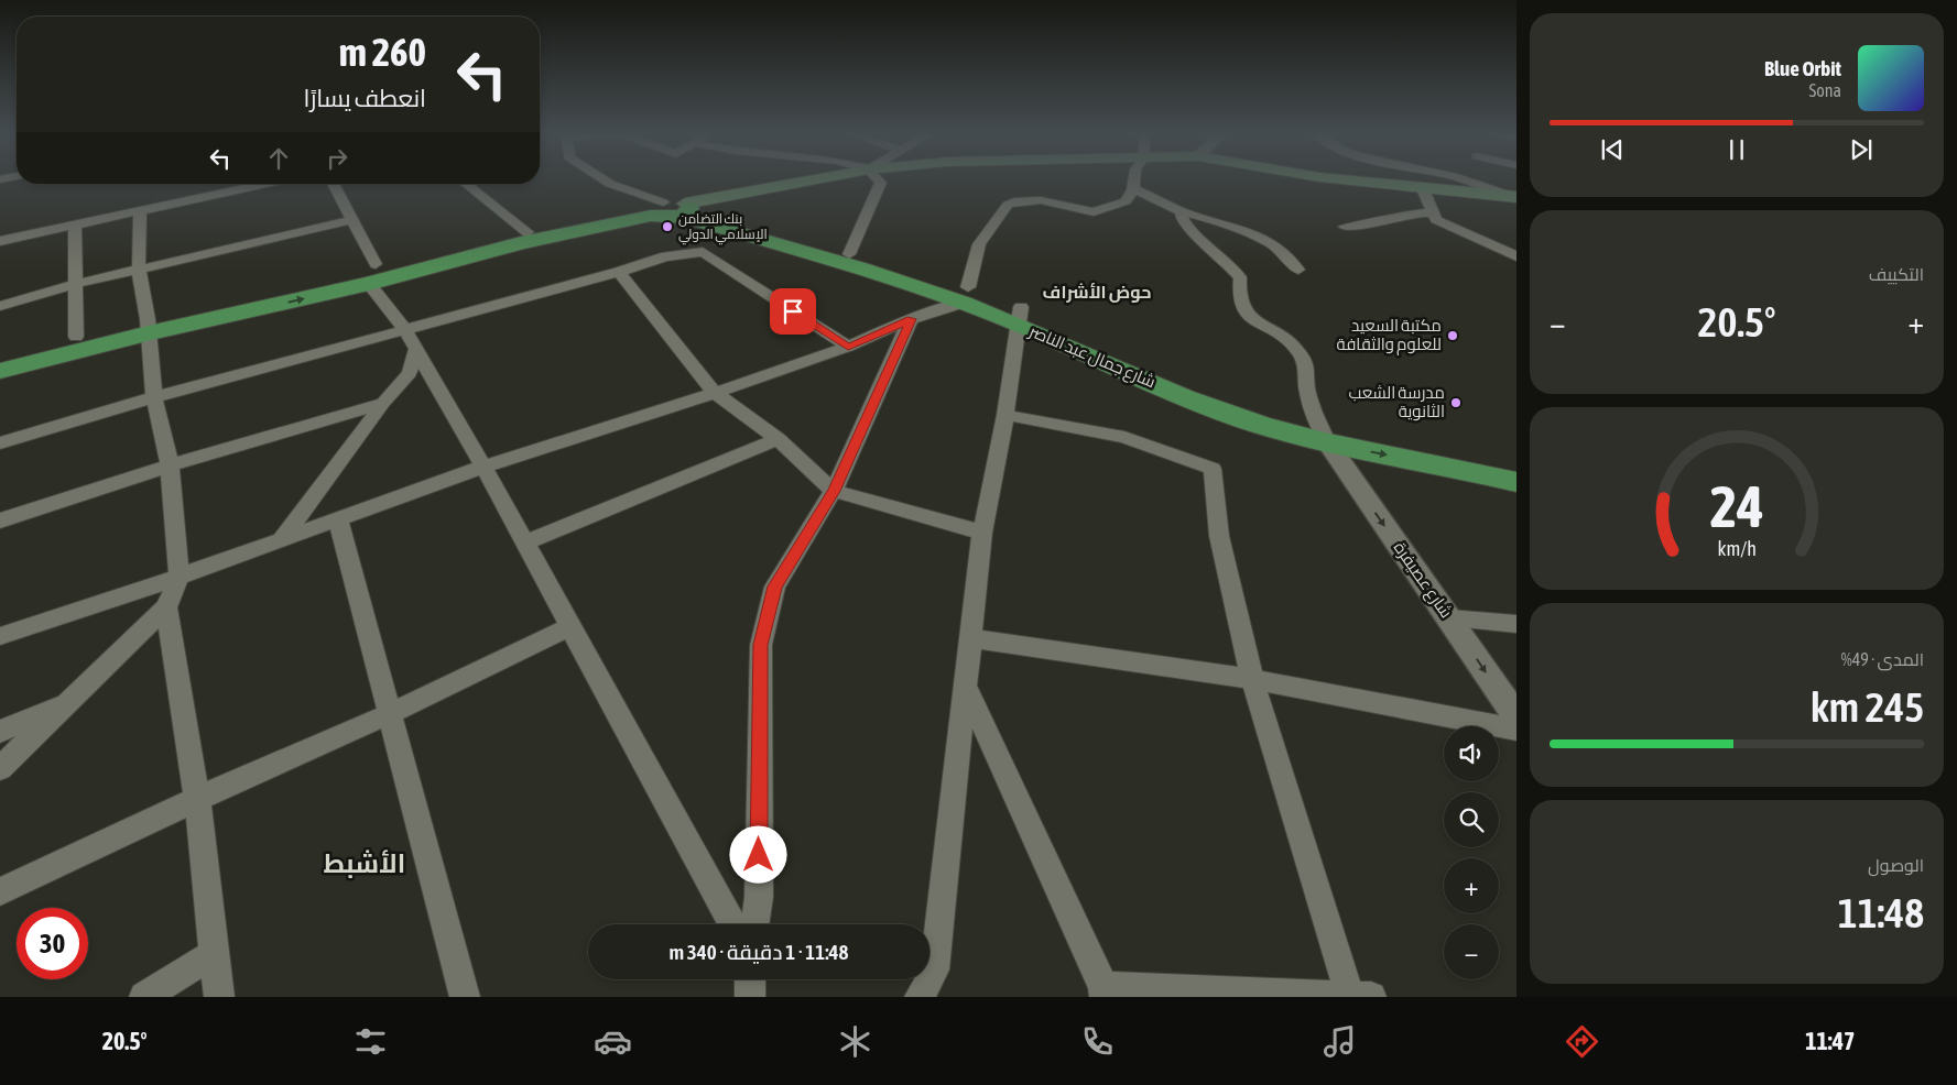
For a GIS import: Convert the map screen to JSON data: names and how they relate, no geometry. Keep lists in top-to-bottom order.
{
  "streets": {
    "main road": ["شارع جمال عبد الناصر"],
    "street": ["شارع عصيفرة"]
  },
  "crossings": [
    ["شارع جمال عبد الناصر", "شارع عصيفرة"]
  ],
  "one_way": ["شارع عصيفرة"],
  "districts": ["حوض الأشراف", "الأشبط"],
  "places": ["بنك التضامن الإسلامي الدولي", "مكتبة السعيد للعلوم والثقافة", "مدرسة الشعب الثانوية"],
  "page": {
    "turn": ["260 m", "انعطف يسارًا"],
    "song": ["Blue Orbit", "Sona"],
    "tile": [
      "التكييف",
      ["المدى · 49%", "245 km"],
      ["الوصول", "11:48"]
    ],
    "heat": ["−", "20.5°", "+"],
    "map_buttons": ["+", "−"],
    "limit": "30",
    "trip": "11:48 · 1 دقيقة · 340 m",
    "tabs": ["11:47", "20.5°"],
    "gauge": ["24", "km/h"]
  }
}
